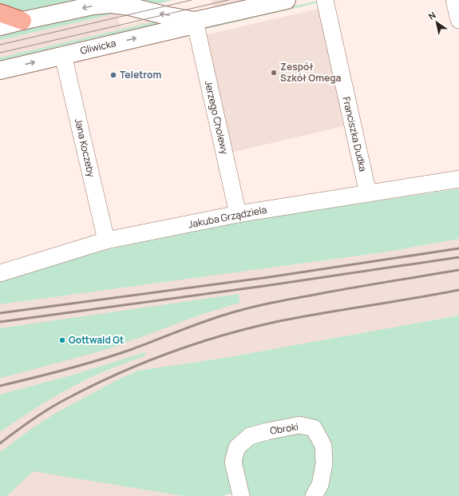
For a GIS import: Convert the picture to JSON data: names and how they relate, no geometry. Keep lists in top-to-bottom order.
{
  "streets": {
    "street": [
      "Gliwicka",
      "Jerzego Cholewy",
      "Franciszka Dudka",
      "Jana Koczeby",
      "Jakuba Grządziela",
      "Obroki"
    ]
  },
  "crossings": [
    ["Gliwicka", "Jerzego Cholewy"],
    ["Gliwicka", "Jana Koczeby"],
    ["Jerzego Cholewy", "Jakuba Grządziela"],
    ["Franciszka Dudka", "Jakuba Grządziela"],
    ["Jana Koczeby", "Jakuba Grządziela"]
  ],
  "places": ["Zespół Szkół Omega", "Teletrom", "Gottwald Gt"],
  "north": "top left"
}
